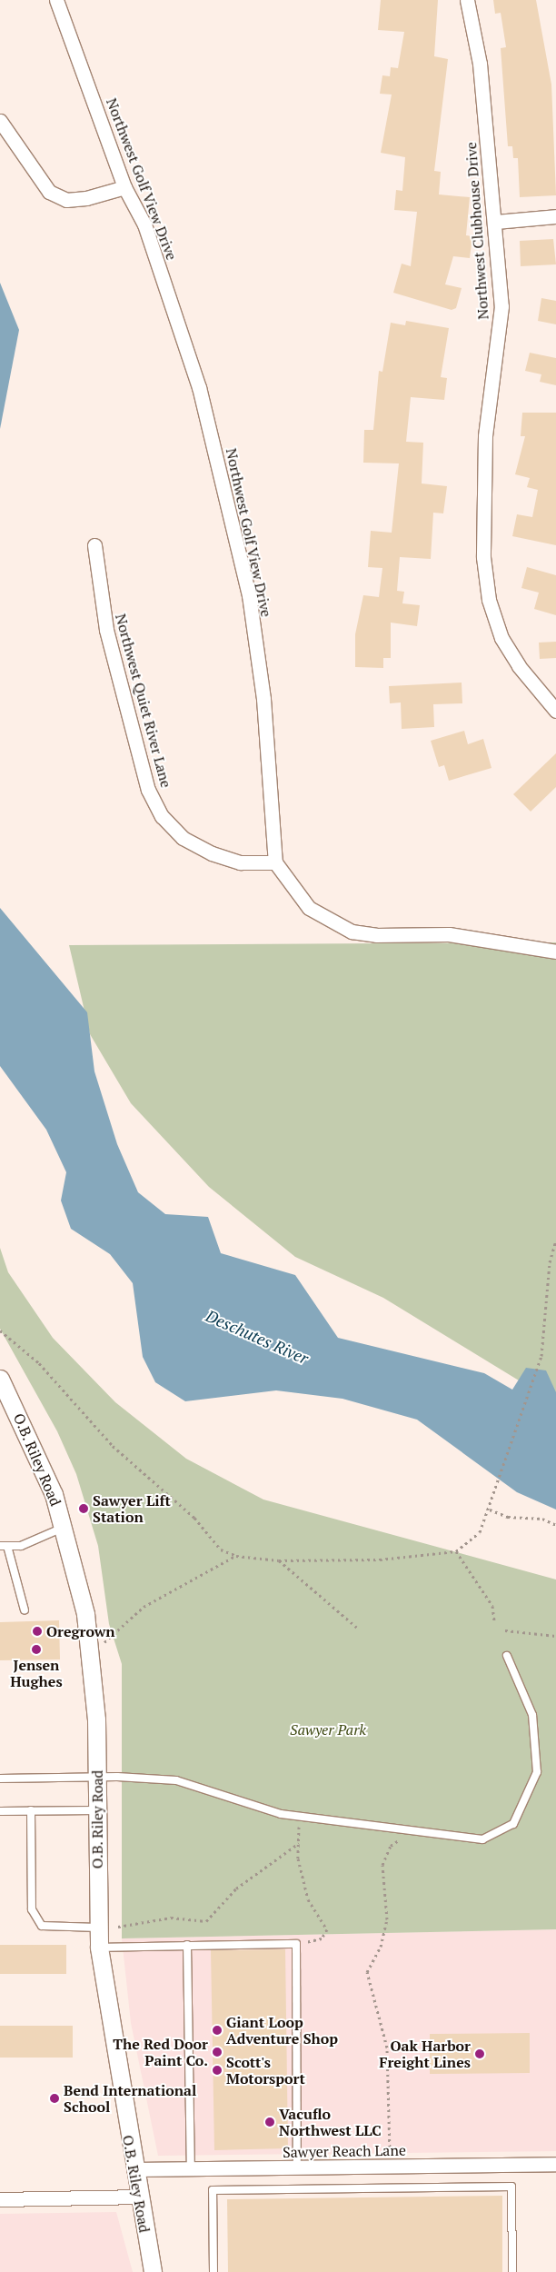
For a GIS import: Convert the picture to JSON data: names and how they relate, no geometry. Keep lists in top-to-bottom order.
{
  "streets": {
    "street": [
      "Northwest Golf View Drive",
      "Northwest Clubhouse Drive",
      "Northwest Quiet River Lane",
      "O.B. Riley Road",
      "Sawyer Reach Lane"
    ]
  },
  "crossings": [
    ["Northwest Golf View Drive", "Northwest Quiet River Lane"],
    ["O.B. Riley Road", "Sawyer Reach Lane"]
  ],
  "water": ["Deschutes River"],
  "parks": ["Sawyer Park"],
  "places": [
    "Sawyer Lift Station",
    "Oregrown",
    "Jensen Hughes",
    "Giant Loop Adventure Shop",
    "The Red Door Paint Co.",
    "Oak Harbor Freight Lines",
    "Scott's Motorsport",
    "Bend International School",
    "Vacuflo Northwest LLC"
  ]
}
